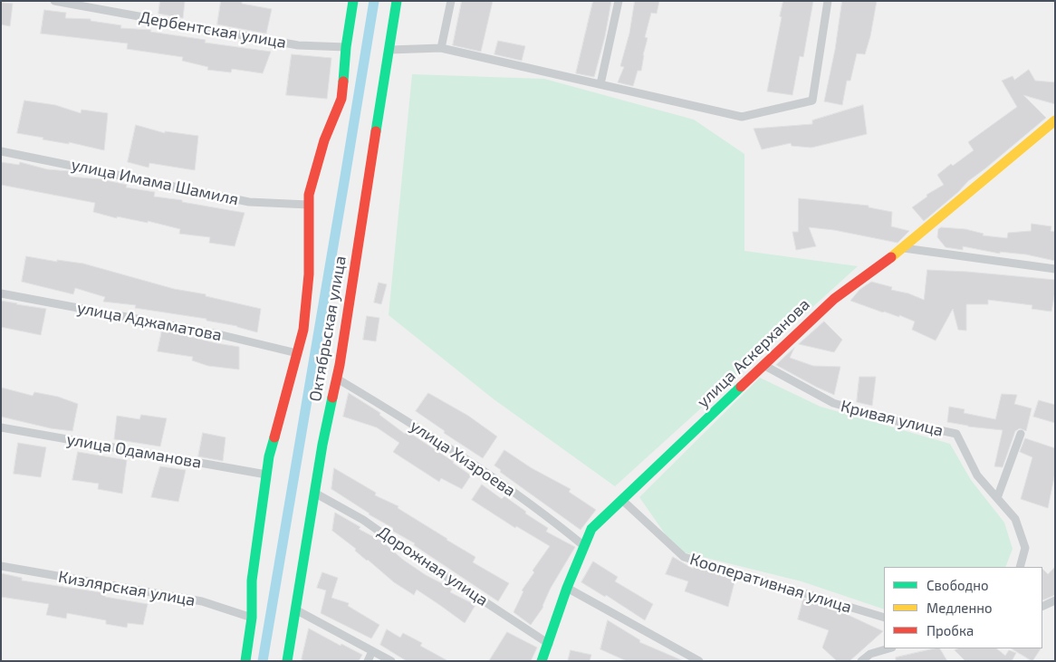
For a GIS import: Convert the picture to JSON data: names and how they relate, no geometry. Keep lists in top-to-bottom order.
{
  "streets": {
    "street": [
      "Дербентская улица",
      "улица Имама Шамиля",
      "улица Аджаматова",
      "Октябрьская улица",
      "улица Аскерханова",
      "Кривая улица",
      "улица Одаманова",
      "улица Хизроева",
      "Дорожная улица",
      "Кооперативная улица",
      "Кизлярская улица"
    ]
  },
  "crossings": [
    ["Октябрьская улица", "улица Хизроева"],
    ["Октябрьская улица", "Дорожная улица"],
    ["улица Аскерханова", "Кривая улица"],
    ["улица Аскерханова", "улица Хизроева"],
    ["улица Аскерханова", "Дорожная улица"],
    ["улица Аскерханова", "Кооперативная улица"]
  ],
  "legend": ["Свободно", "Медленно", "Пробка"]
}
